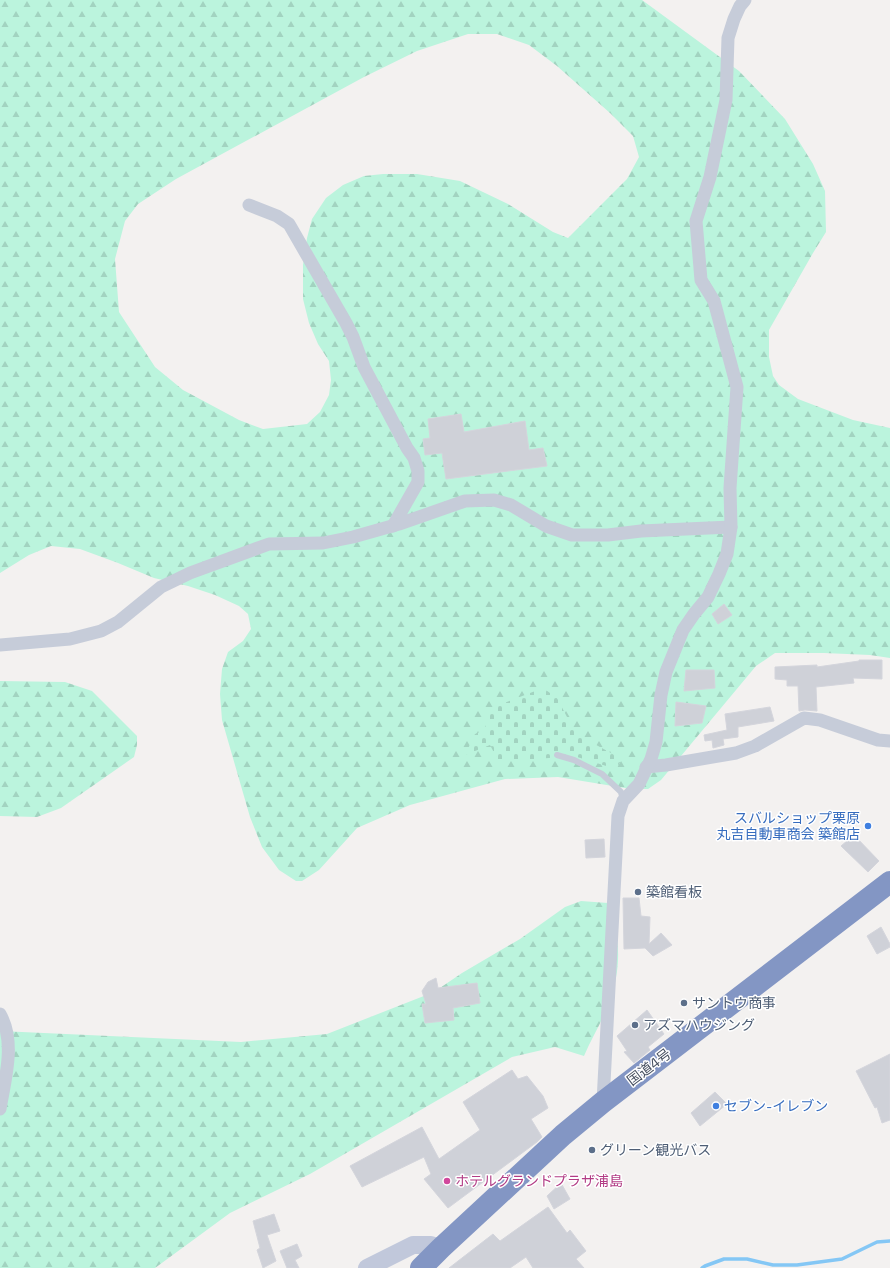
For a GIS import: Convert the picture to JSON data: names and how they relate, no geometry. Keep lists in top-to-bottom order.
{
  "streets": {
    "highway": ["国道4号"]
  },
  "places": [
    "スバルショップ栗原 丸吉自動車商会 築館店",
    "築館看板",
    "サントウ商事",
    "アズマハウジング",
    "セブン-イレブン",
    "グリーン観光バス",
    "ホテルグランドプラザ浦島"
  ]
}
